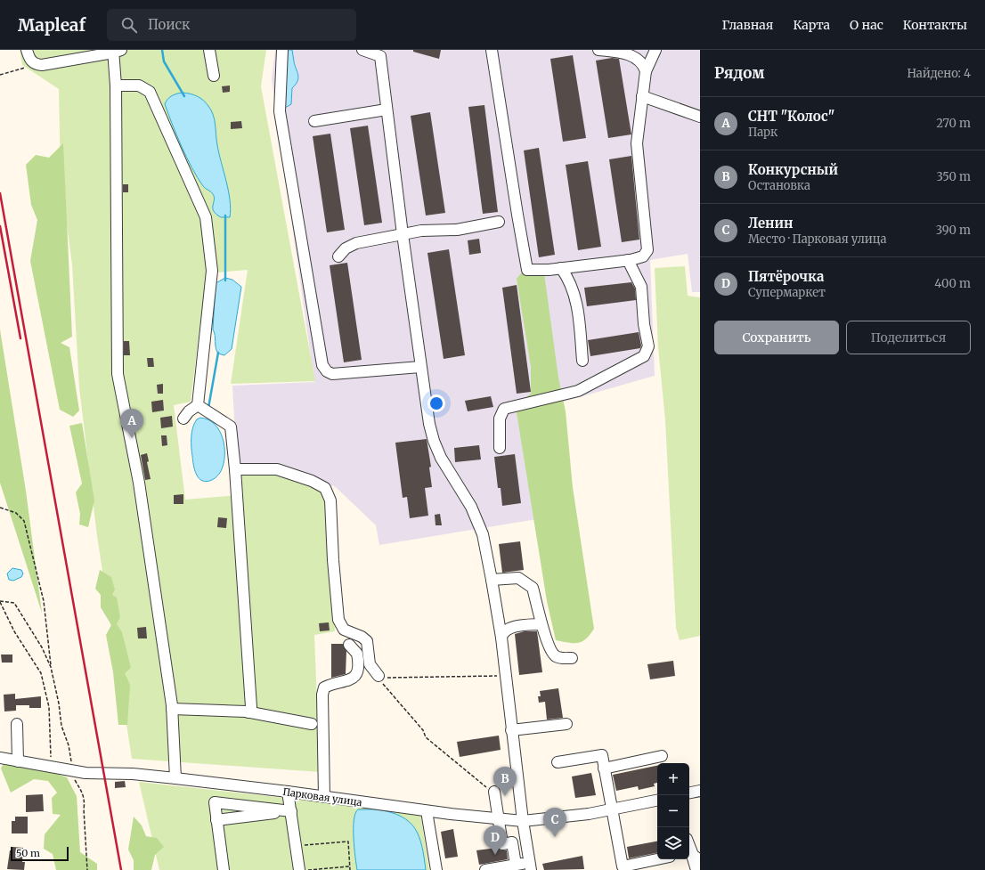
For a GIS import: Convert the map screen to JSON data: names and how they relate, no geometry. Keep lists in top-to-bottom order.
{
  "streets": {
    "street": ["Парковая улица"]
  },
  "scale_bar": "50 m",
  "page": {
    "header": "Mapleaf",
    "search": "Поиск",
    "nav": [
      "Главная",
      "Карта",
      "О нас",
      "Контакты"
    ],
    "heading": ["Рядом", "Найдено: 4"],
    "list": [
      {
        "mark": "A",
        "name": "СНТ \"Колос\"",
        "note": "Парк",
        "value": "270 m"
      },
      {
        "mark": "B",
        "name": "Конкурсный",
        "note": "Остановка",
        "value": "350 m"
      },
      {
        "mark": "C",
        "name": "Ленин",
        "note": "Место · Парковая улица",
        "value": "390 m"
      },
      {
        "mark": "D",
        "name": "Пятёрочка",
        "note": "Супермаркет",
        "value": "400 m"
      }
    ],
    "buttons": ["Сохранить", "Поделиться"],
    "pins": [
      "A",
      "B",
      "C",
      "D"
    ],
    "map_buttons": ["+", "−"],
    "scale": "50 m"
  }
}
